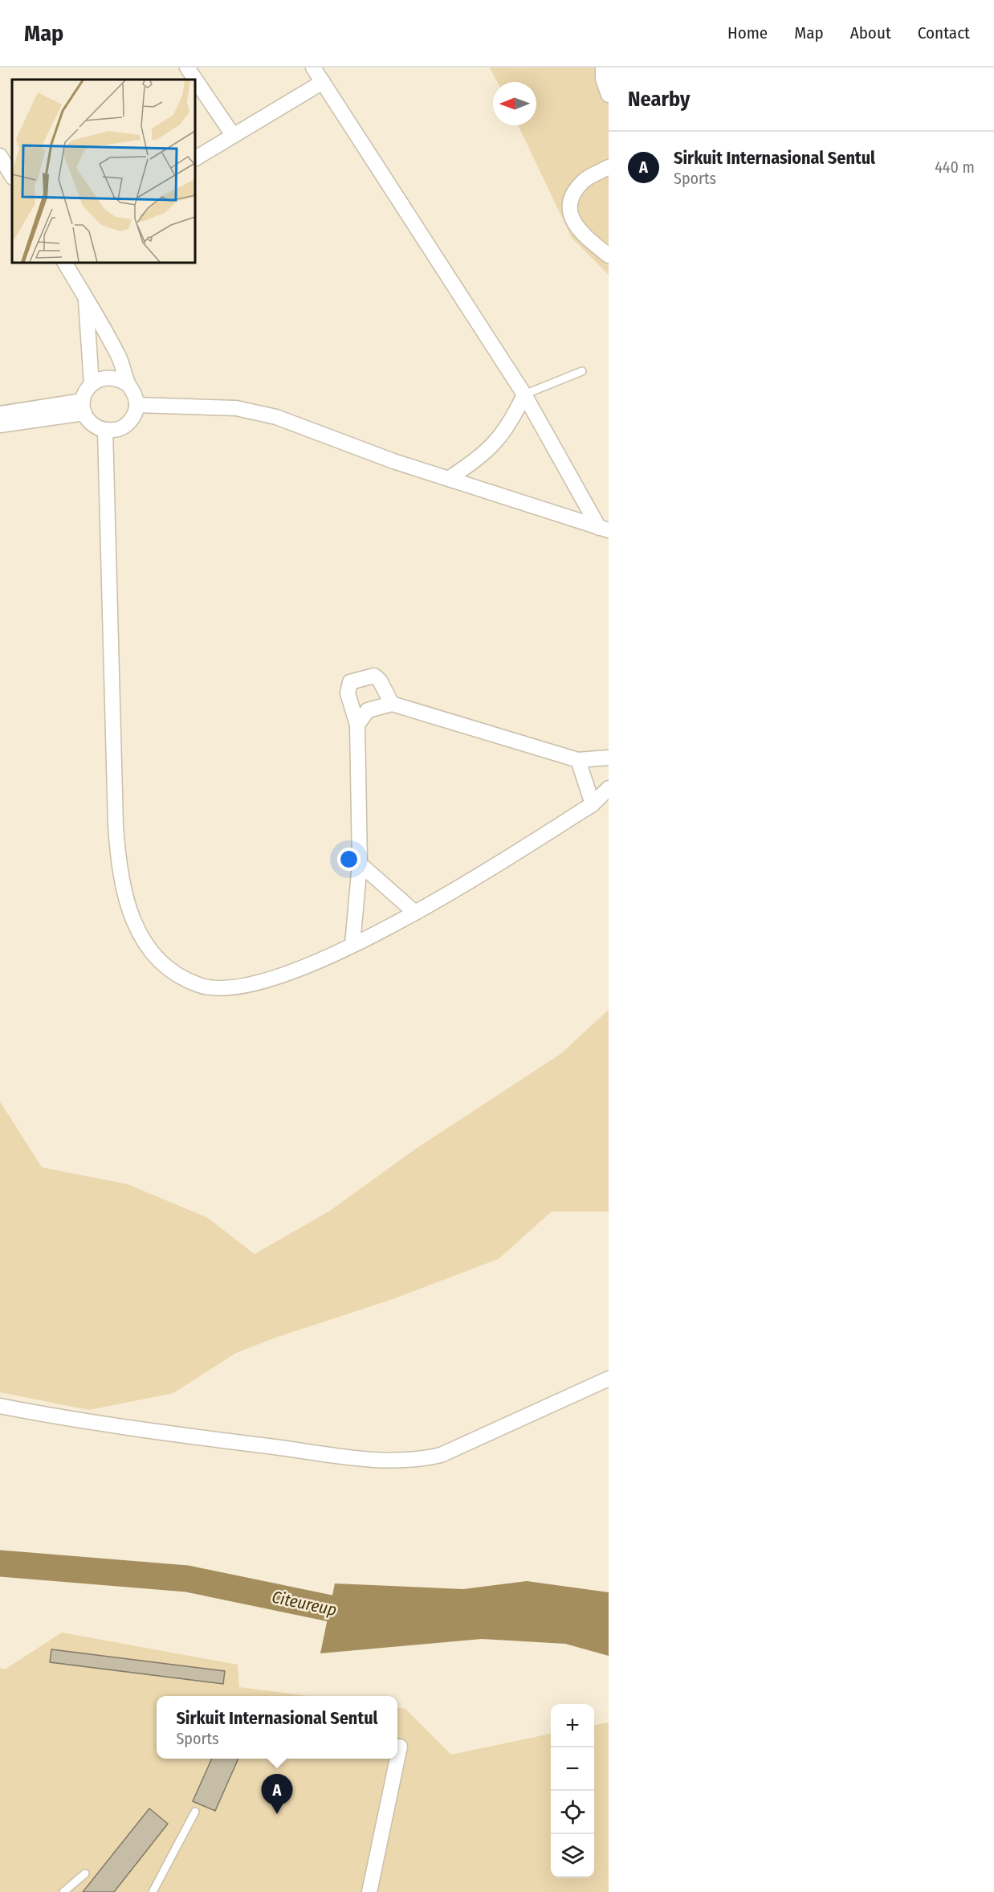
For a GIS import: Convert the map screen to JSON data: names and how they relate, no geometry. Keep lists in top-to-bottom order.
{
  "water": ["Citeureup"],
  "north": "left",
  "page": {
    "header": "Map",
    "nav": [
      "Home",
      "Map",
      "About",
      "Contact"
    ],
    "heading": "Nearby",
    "list": [
      {
        "mark": "A",
        "name": "Sirkuit Internasional Sentul",
        "note": "Sports",
        "value": "440 m"
      }
    ],
    "popup": ["Sirkuit Internasional Sentul", "Sports"],
    "map_buttons": ["+", "−"],
    "pins": "A"
  }
}
